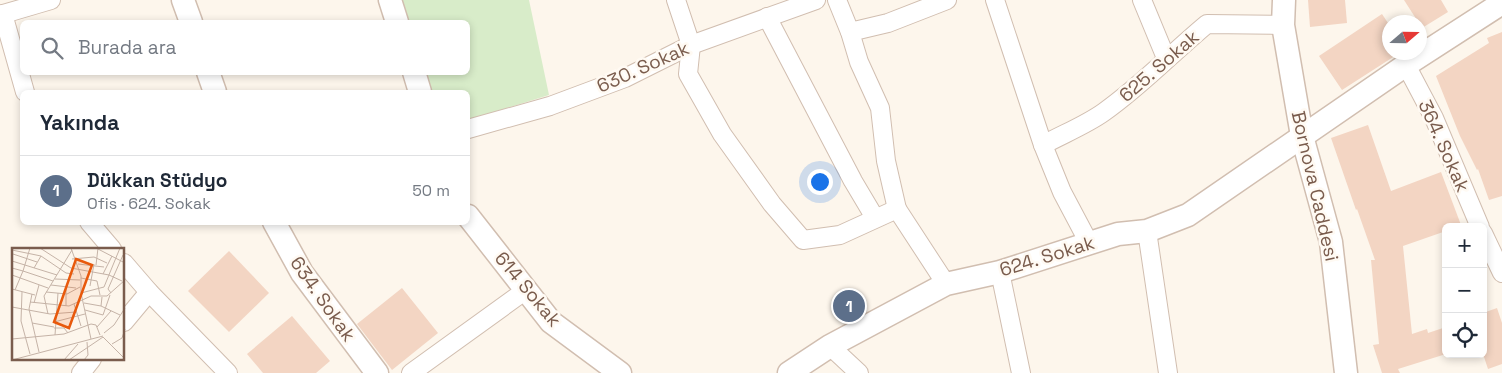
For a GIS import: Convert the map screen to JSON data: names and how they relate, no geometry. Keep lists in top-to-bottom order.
{
  "streets": {
    "street": [
      "625. Sokak",
      "630. Sokak",
      "364. Sokak",
      "Bornova Caddesi",
      "624. Sokak",
      "614 Sokak",
      "634. Sokak"
    ]
  },
  "crossings": [
    ["625. Sokak", "Bornova Caddesi"],
    ["364. Sokak", "624. Sokak"],
    ["Bornova Caddesi", "624. Sokak"]
  ],
  "north": "right",
  "page": {
    "search": "Burada ara",
    "heading": "Yakında",
    "list": [
      {
        "mark": "1",
        "name": "Dükkan Stüdyo",
        "note": "Ofis · 624. Sokak",
        "value": "50 m"
      }
    ],
    "map_buttons": ["+", "−"],
    "pins": "1"
  }
}
